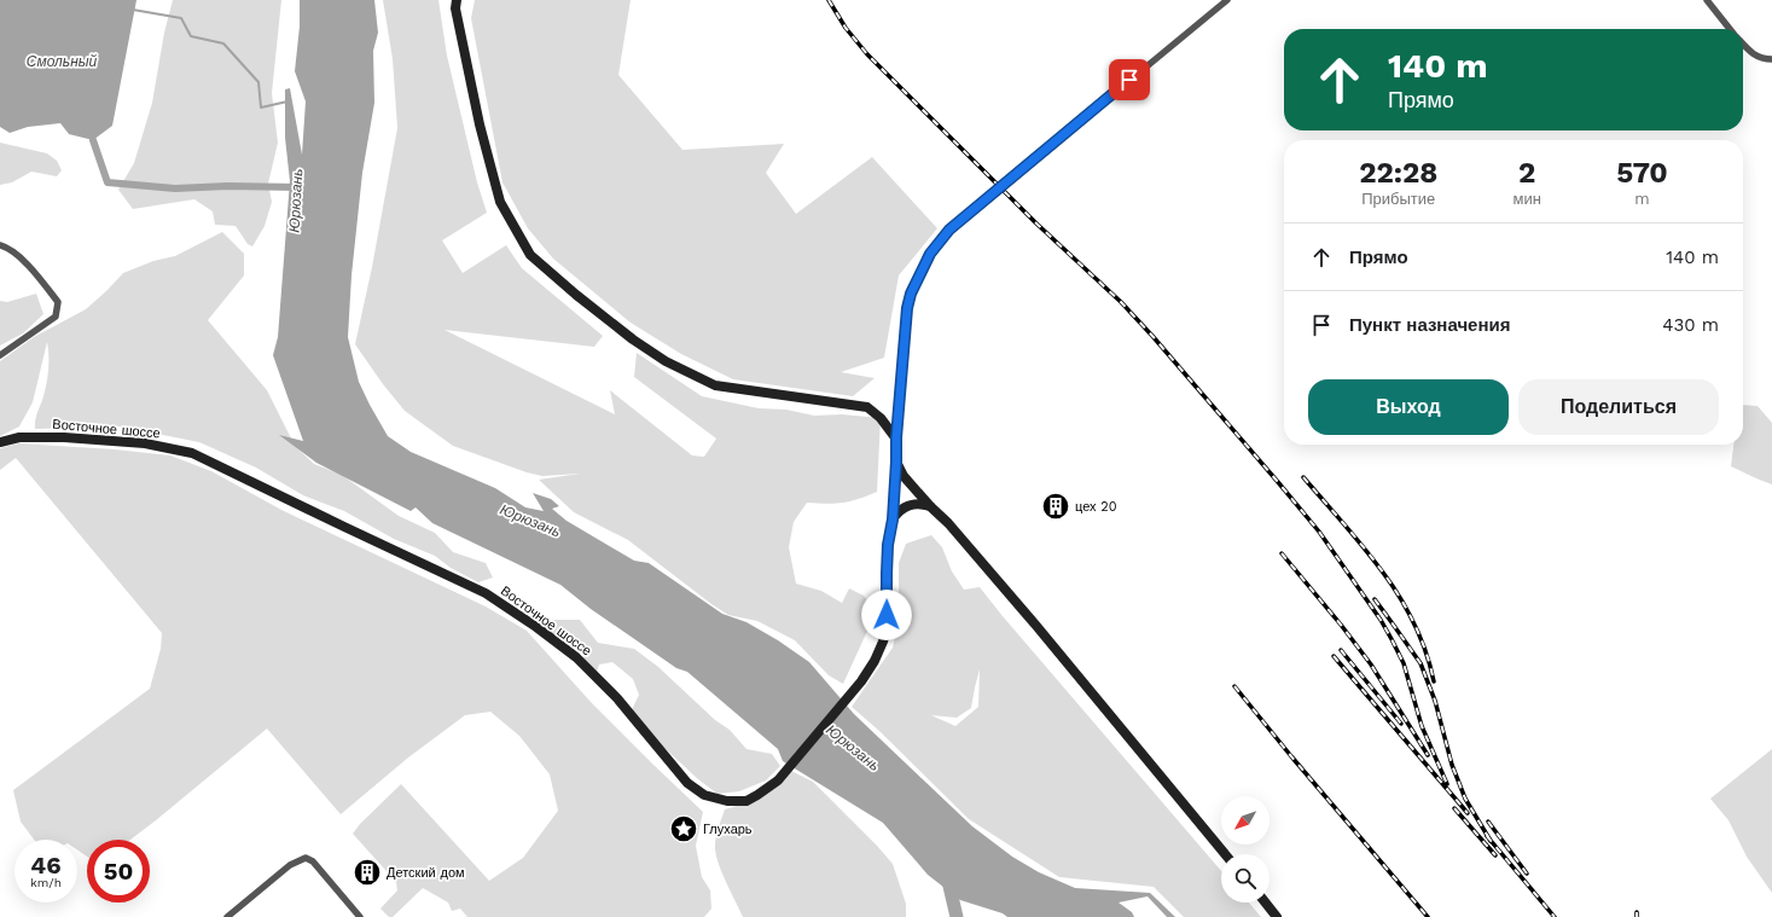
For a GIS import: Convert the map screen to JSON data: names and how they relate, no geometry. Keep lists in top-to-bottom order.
{
  "streets": {
    "main road": ["Восточное шоссе"]
  },
  "water": ["Смольный", "Юрюзань"],
  "places": {
    "building": ["цех 20", "Детский дом"],
    "place": ["Глухарь"]
  },
  "north": "bottom left",
  "page": {
    "turn": ["140 m", "Прямо"],
    "eta": [
      "22:28",
      "Прибытие",
      "2",
      "мин",
      "570",
      "m"
    ],
    "list": [
      {
        "name": "Прямо",
        "value": "140 m"
      },
      {
        "name": "Пункт назначения",
        "value": "430 m"
      }
    ],
    "buttons": ["Выход", "Поделиться"],
    "speed": "46 km/h",
    "limit": "50"
  }
}
